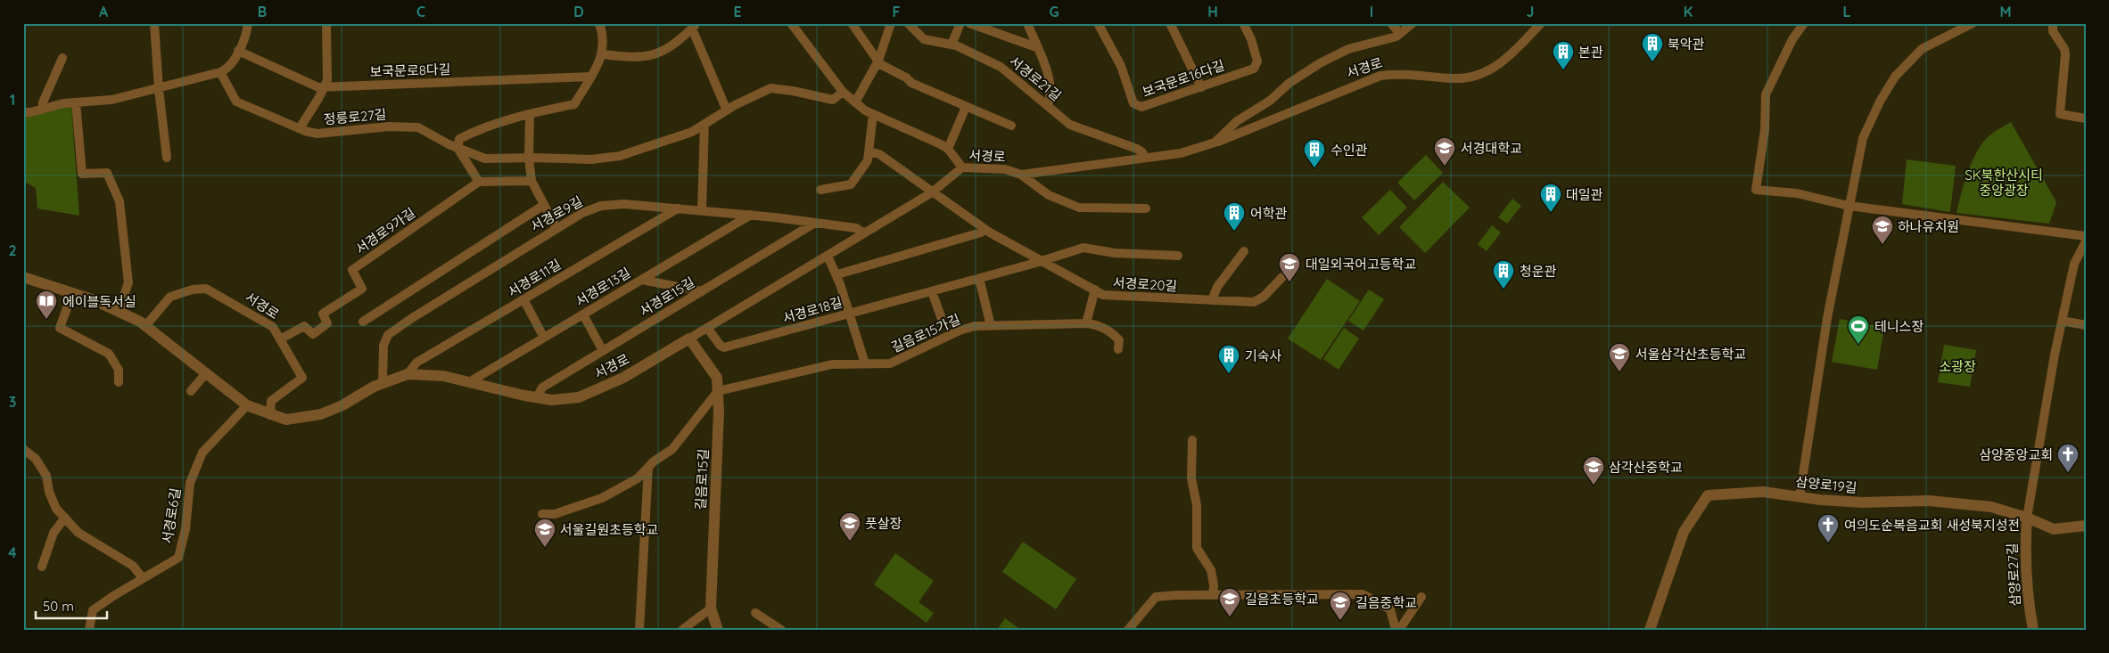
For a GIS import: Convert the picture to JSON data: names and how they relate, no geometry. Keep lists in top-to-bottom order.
{
  "streets": {
    "street": [
      "서경로",
      "보국문로8다길",
      "서경로21길",
      "보국문로16다길",
      "정릉로27길",
      "서경로9길",
      "서경로9가길",
      "서경로11길",
      "서경로20길",
      "서경로13길",
      "서경로15길",
      "서경로18길",
      "길음로15가길",
      "길음로15길",
      "삼양로19길",
      "서경로6길",
      "삼양로27길"
    ]
  },
  "crossings": [
    ["서경로", "서경로21길"],
    ["서경로", "서경로9길"],
    ["서경로", "서경로9가길"],
    ["서경로", "서경로11길"],
    ["서경로", "서경로20길"],
    ["서경로", "서경로13길"],
    ["서경로", "서경로15길"],
    ["서경로", "서경로18길"],
    ["서경로", "길음로15길"],
    ["서경로", "서경로6길"],
    ["서경로9길", "서경로11길"],
    ["서경로9길", "서경로13길"],
    ["서경로9길", "서경로15길"],
    ["서경로20길", "서경로18길"],
    ["길음로15가길", "길음로15길"],
    ["삼양로19길", "삼양로27길"]
  ],
  "parks": ["SK북한산시티 중앙광장", "소광장"],
  "places": {
    "building": [
      "북악관",
      "본관",
      "수인관",
      "대일관",
      "어학관",
      "청운관",
      "기숙사"
    ],
    "school or university": [
      "서경대학교",
      "하나유치원",
      "대일외국어고등학교",
      "서울삼각산초등학교",
      "삼각산중학교",
      "풋살장",
      "서울길원초등학교",
      "길음초등학교",
      "길음중학교"
    ],
    "library": ["에이블독서실"],
    "sports": ["테니스장"],
    "church": ["삼양중앙교회", "여의도순복음교회 새성북지성전"]
  },
  "scale_bar": "50 m",
  "grid": {
    "columns": [
      "A",
      "B",
      "C",
      "D",
      "E",
      "F",
      "G",
      "H",
      "I",
      "J",
      "K",
      "L",
      "M"
    ],
    "rows": [
      "1",
      "2",
      "3",
      "4"
    ]
  }
}
